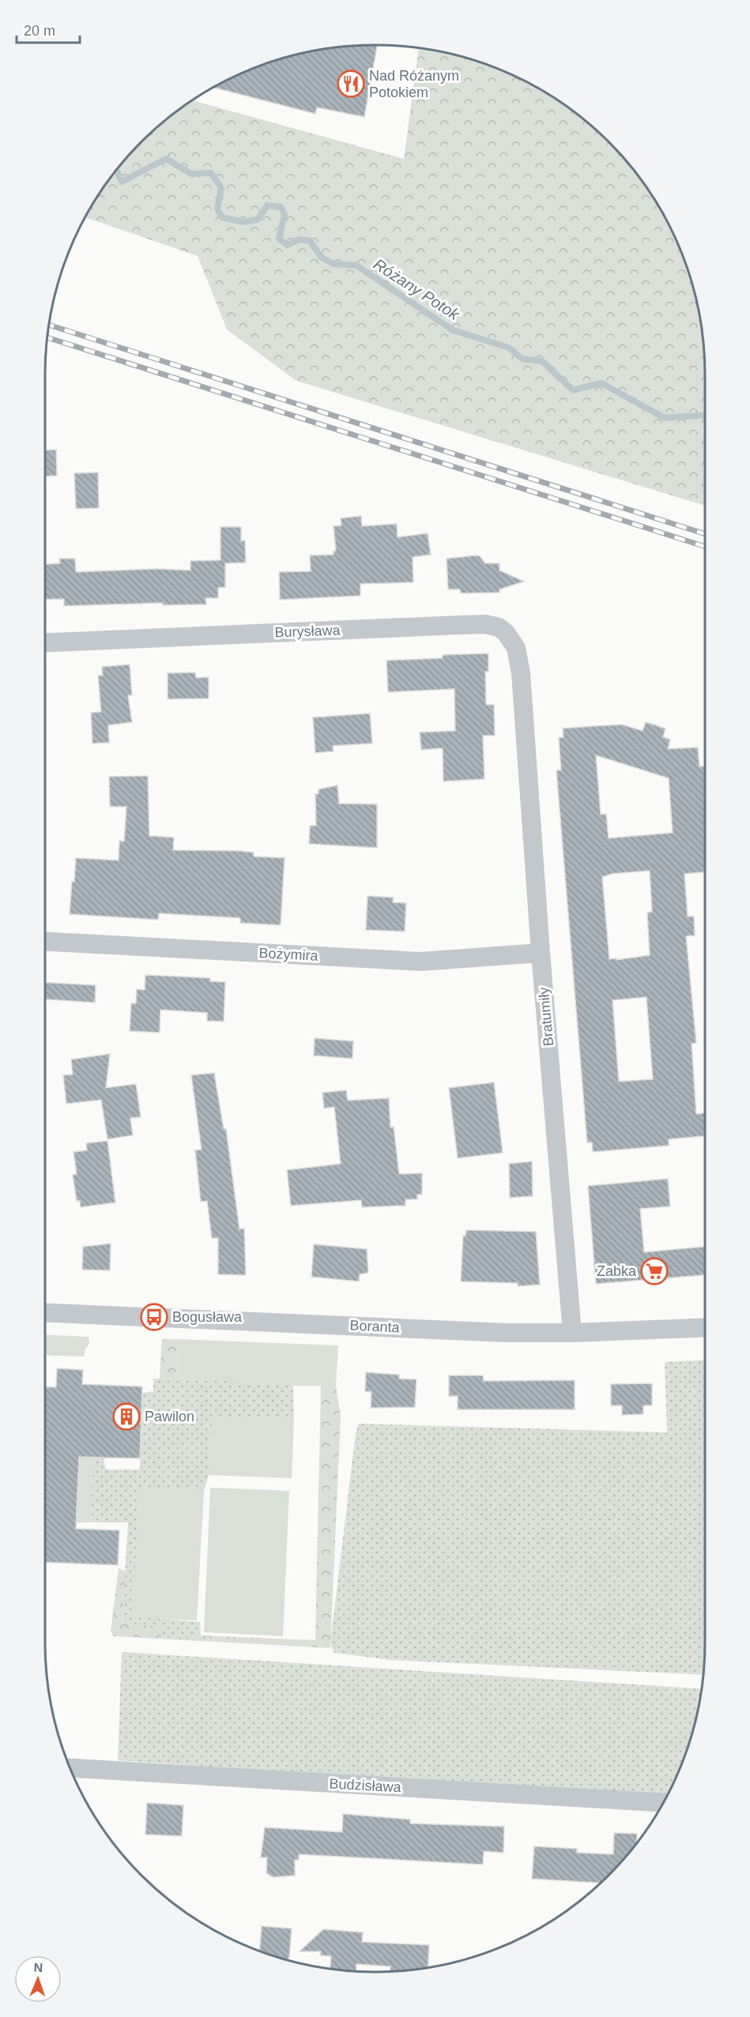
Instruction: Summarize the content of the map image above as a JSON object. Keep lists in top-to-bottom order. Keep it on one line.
{"streets":{"street":["Burysława","Bożymira","Bratumiły","Boranta","Budzisława"]},"crossings":[["Burysława","Bratumiły"],["Bożymira","Bratumiły"],["Bratumiły","Boranta"]],"water":["Różany Potok"],"places":{"restaurant":["Nad Różanym Potokiem"],"supermarket":["Zabka"],"bus stop":["Bogusława"],"building":["Pawilon"]},"scale_bar":"20 m","north":"top"}
